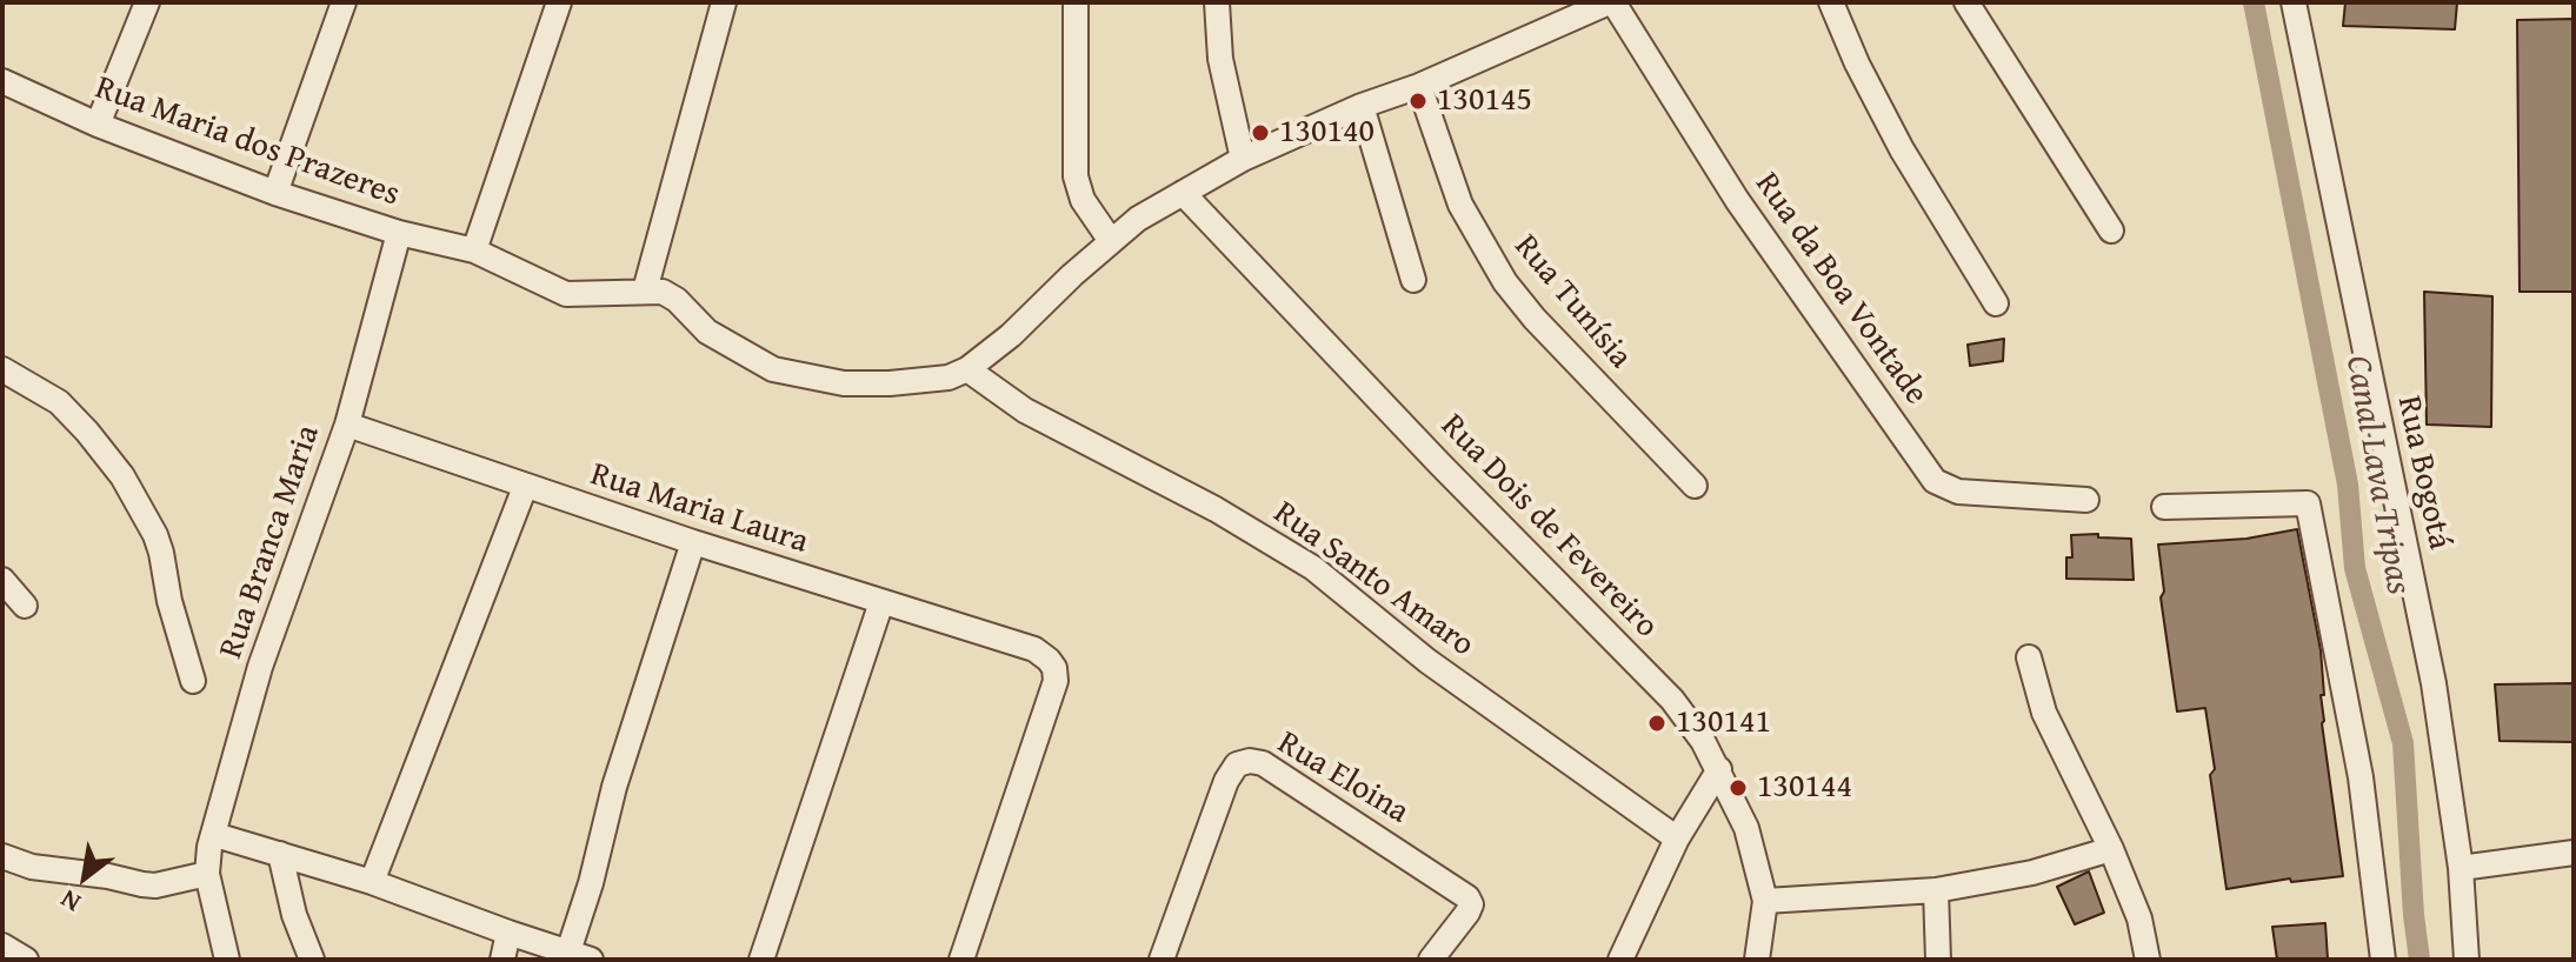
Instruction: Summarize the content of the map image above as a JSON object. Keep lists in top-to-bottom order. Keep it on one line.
{"streets":{"street":["Rua Maria dos Prazeres","Rua da Boa Vontade","Rua Tunísia","Rua Bogotá","Rua Maria Laura","Rua Dois de Fevereiro","Rua Branca Maria","Rua Santo Amaro","Rua Eloina"]},"crossings":[["Rua Maria dos Prazeres","Rua Branca Maria"],["Rua Maria Laura","Rua Branca Maria"]],"water":["Canal Lava Tripas"],"places":["130145","130140","130141","130144"],"north":"bottom left"}
